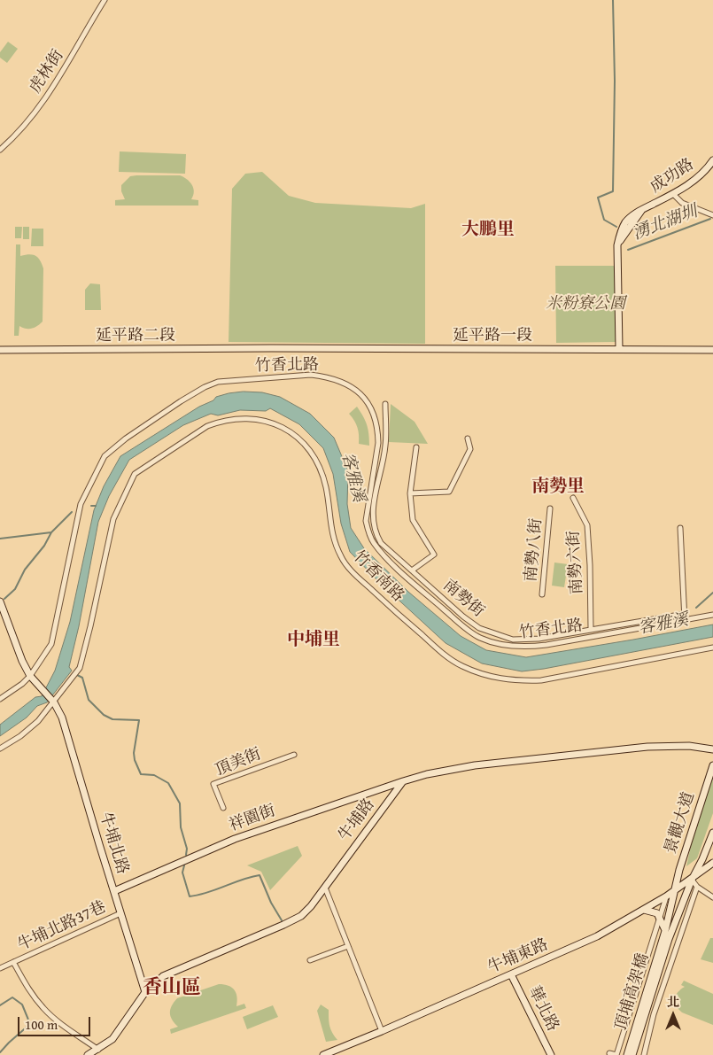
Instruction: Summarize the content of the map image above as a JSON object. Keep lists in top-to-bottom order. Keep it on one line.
{"streets":{"street":["虎林街","成功路","延平路二段","延平路一段","竹香北路","南勢八街","南勢六街","竹香南路","南勢街","頂美街","祥園街","牛埔路","景觀大道","牛埔北路","牛埔北路37巷","牛埔東路","頂埔高架橋","華北路"]},"crossings":[["成功路","延平路一段"],["延平路二段","延平路一段"],["竹香北路","牛埔北路"],["南勢六街","南勢街"],["竹香南路","牛埔北路"],["祥園街","牛埔路"],["祥園街","牛埔北路"],["牛埔路","牛埔北路"],["景觀大道","牛埔東路"],["景觀大道","頂埔高架橋"],["牛埔北路","牛埔北路37巷"],["牛埔東路","華北路"]],"districts":["大鵬里","南勢里","中埔里","香山區"],"water":["湧北湖圳","客雅溪"],"parks":["米粉寮公園"],"scale_bar":"100 m","north":"top"}
